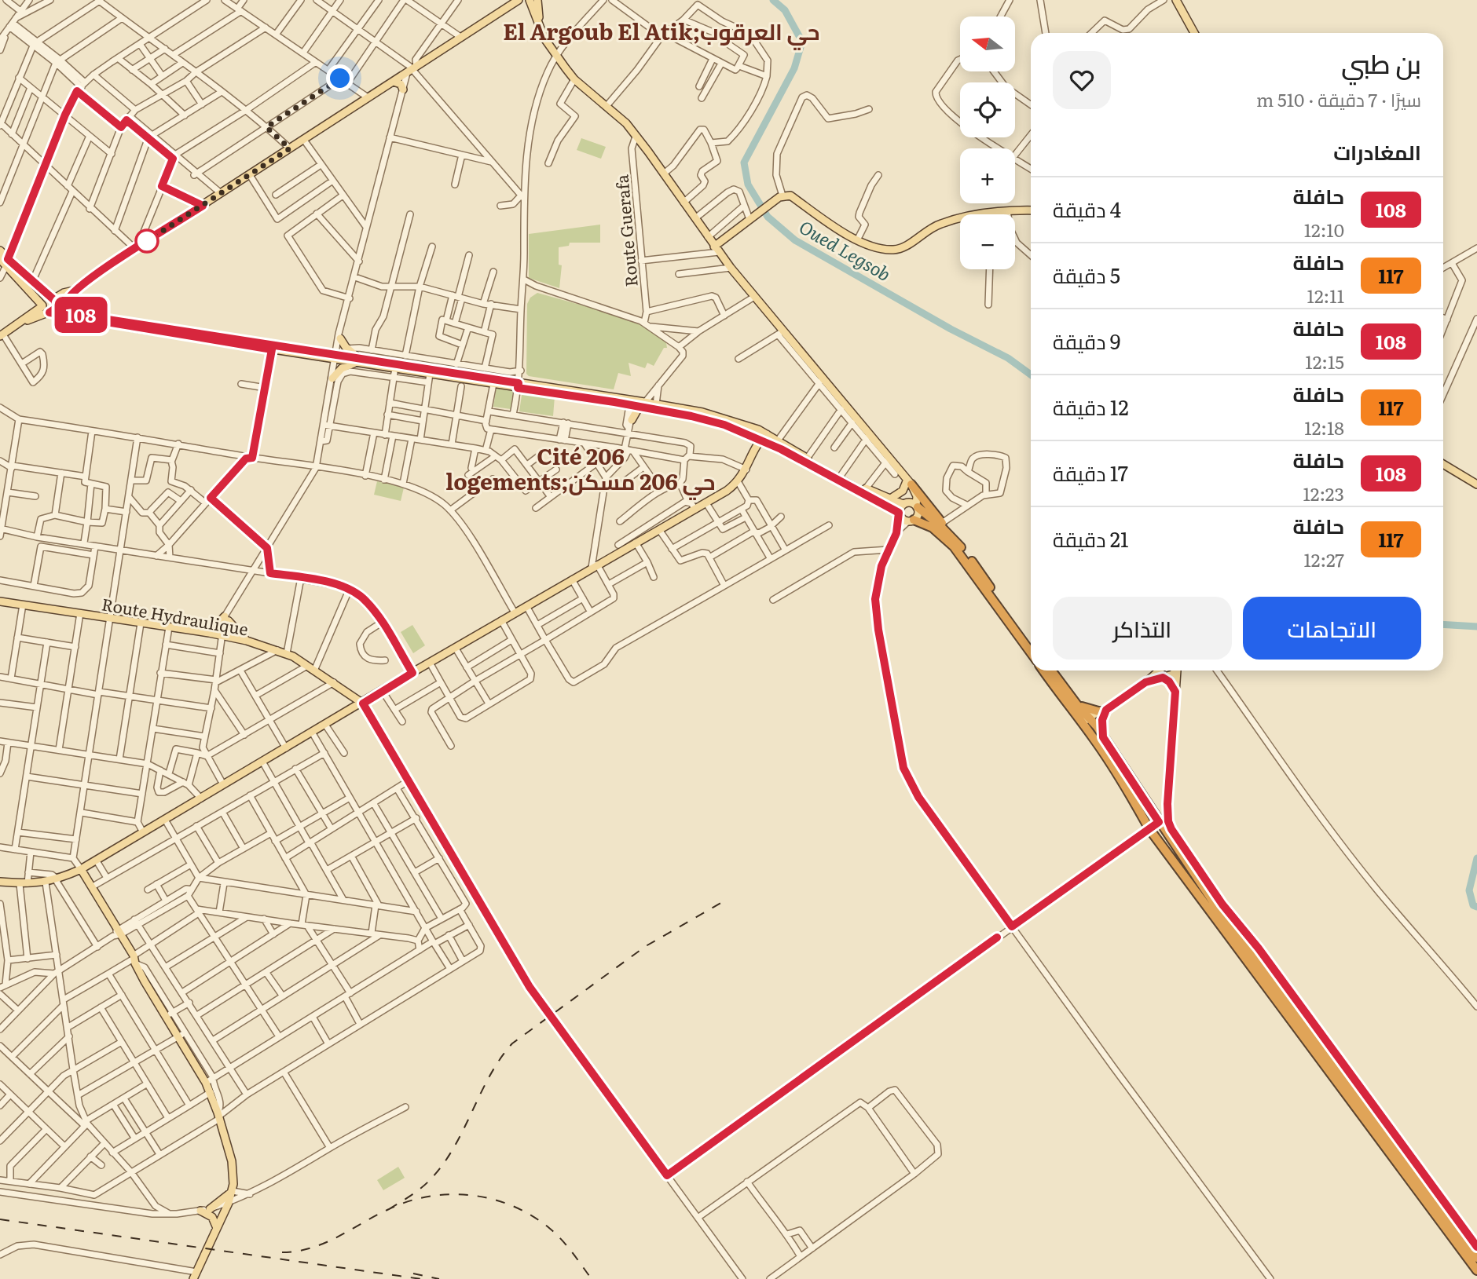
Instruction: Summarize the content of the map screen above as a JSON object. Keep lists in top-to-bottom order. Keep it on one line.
{"streets":{"main road":["Route Hydraulique"],"street":["Route Guerafa"]},"districts":["El Argoub El Atik;حي العرقوب","Cité 206 logements;حي 206 مسكن"],"water":["Oued Legsob"],"lines":["bus line 108"],"north":"left","page":{"on_map":"108","map_buttons":["+","−"],"heading":[["بن طبي","سيرًا · 7 دقيقة · 510 m"],"المغادرات"],"list":[{"mark":"108","name":"حافلة","note":"12:10","value":"4 دقيقة"},{"mark":"117","name":"حافلة","note":"12:11","value":"5 دقيقة"},{"mark":"108","name":"حافلة","note":"12:15","value":"9 دقيقة"},{"mark":"117","name":"حافلة","note":"12:18","value":"12 دقيقة"},{"mark":"108","name":"حافلة","note":"12:23","value":"17 دقيقة"},{"mark":"117","name":"حافلة","note":"12:27","value":"21 دقيقة"}],"buttons":["الاتجاهات","التذاكر"]}}
